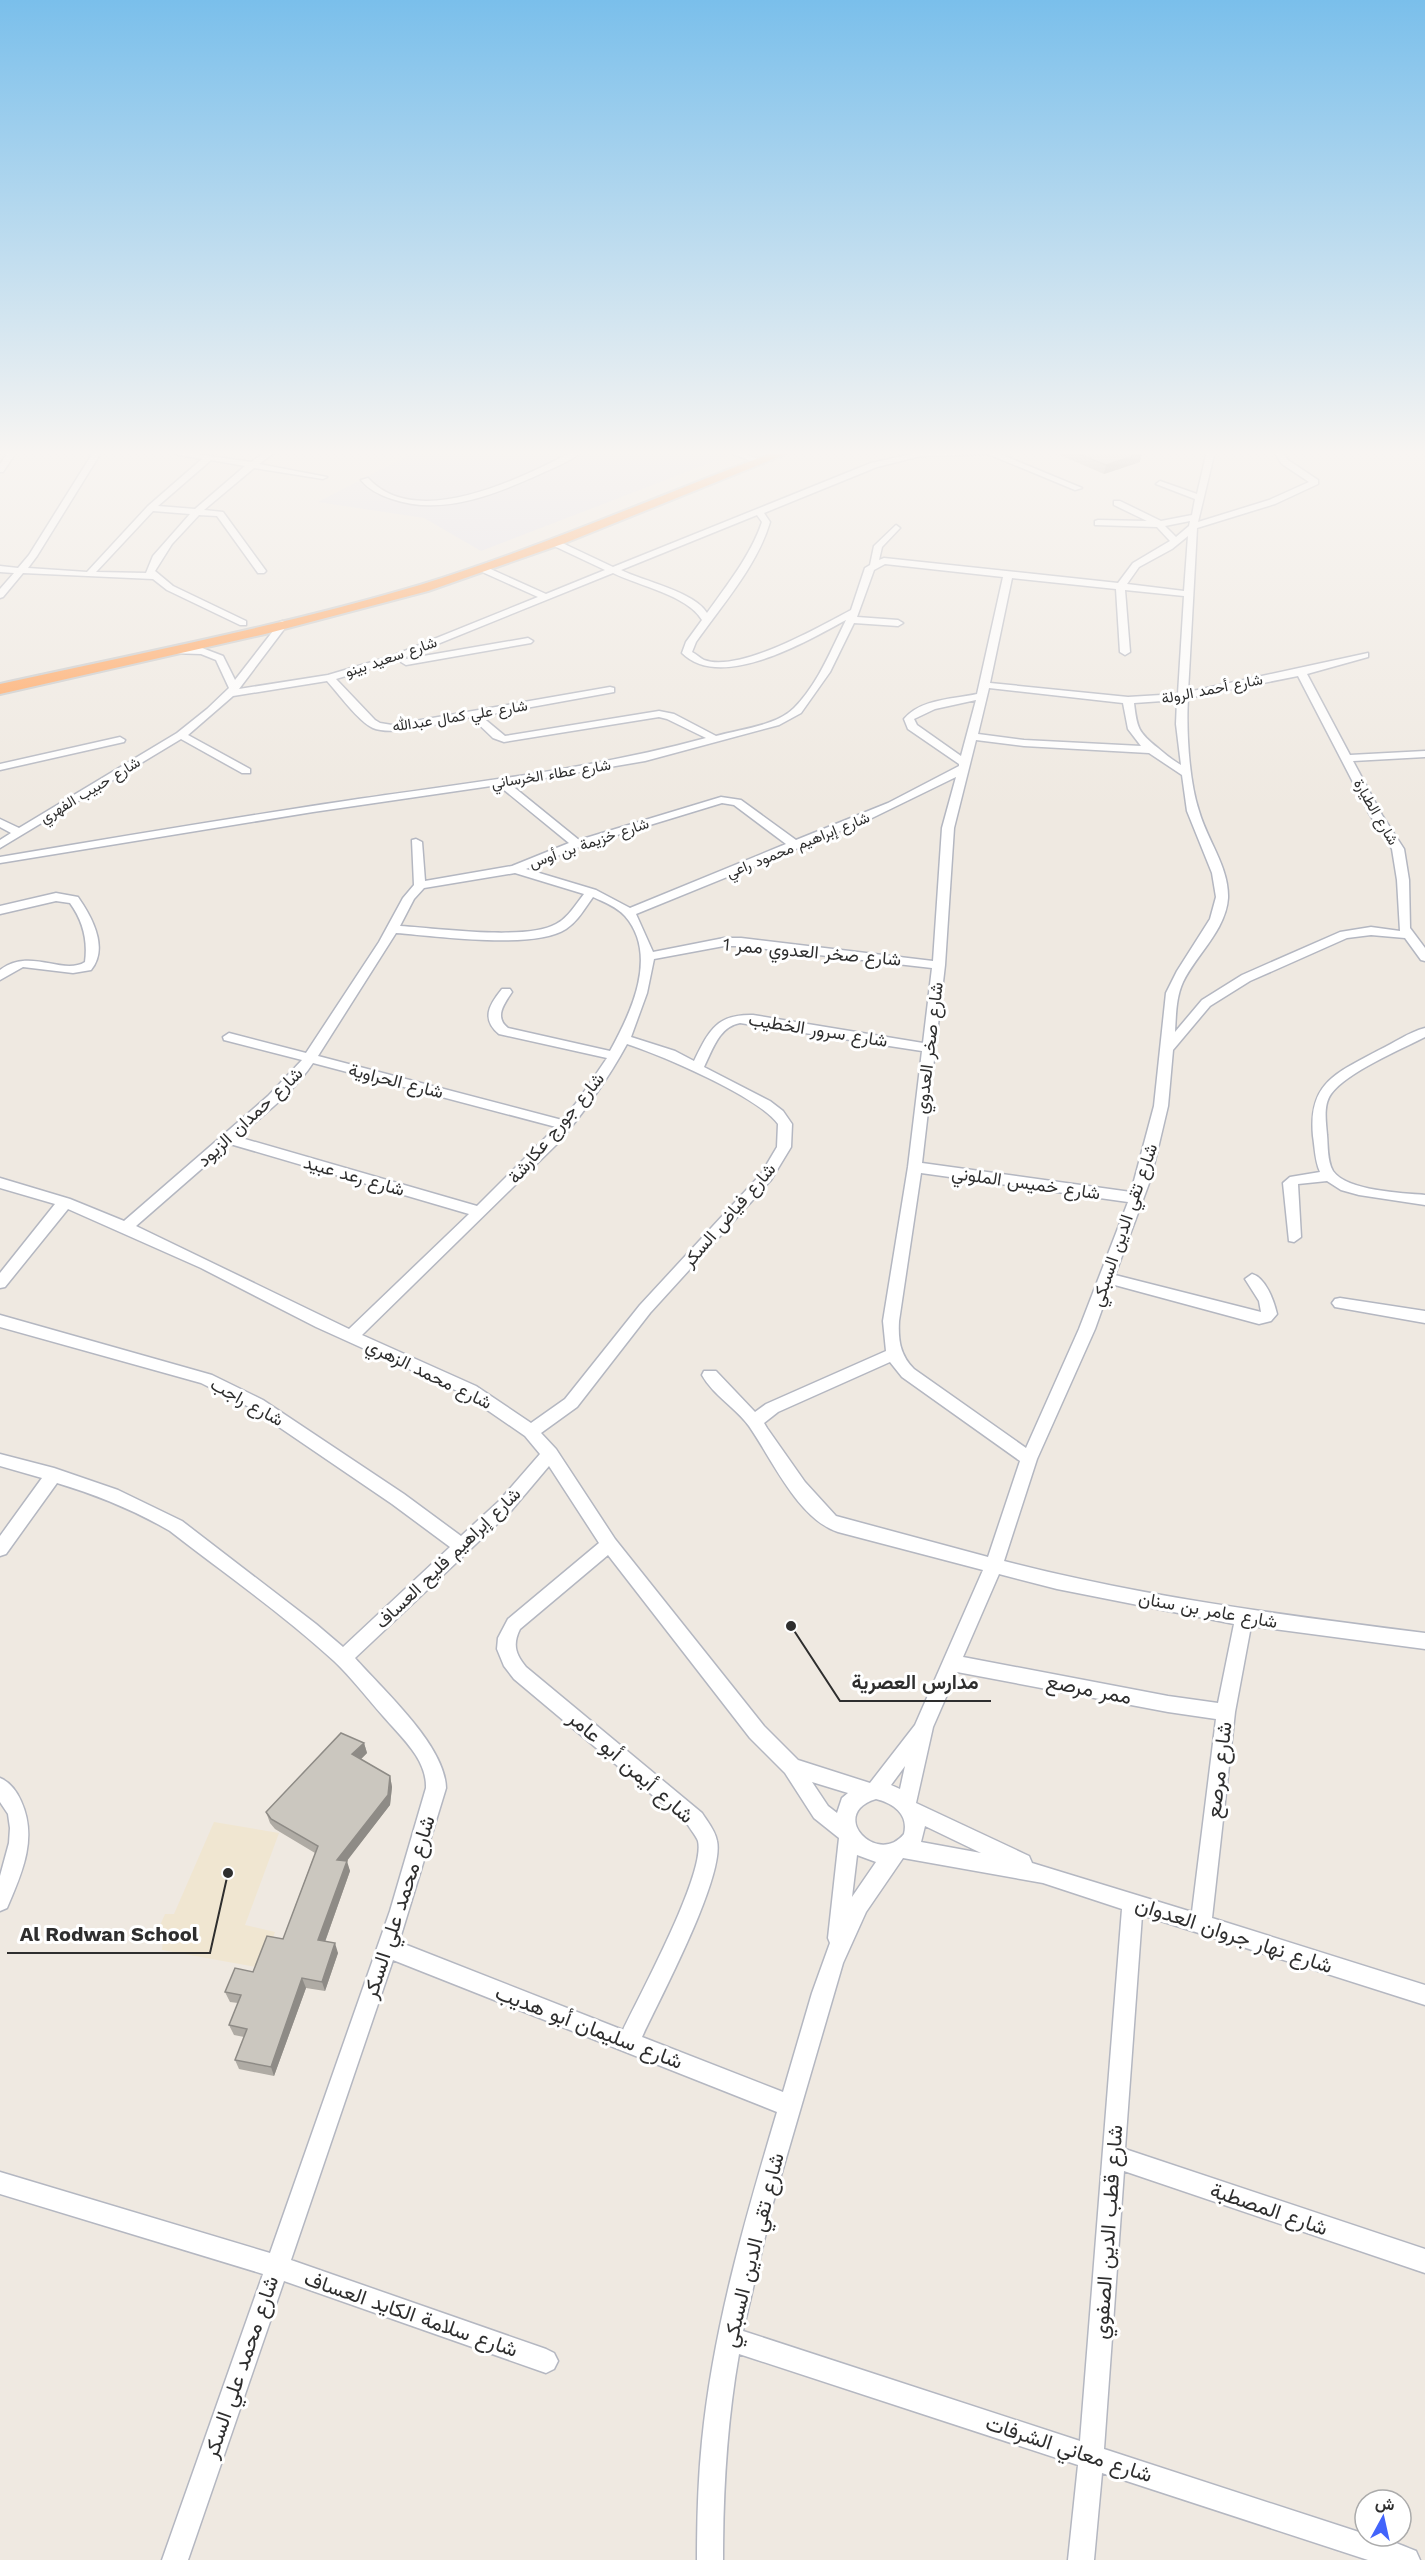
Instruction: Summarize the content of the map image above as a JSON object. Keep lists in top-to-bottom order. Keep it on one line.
{"streets":{"street":["شارع سعيد بينو","شارع أحمد الرولة","شارع علي كمال عبدالله","شارع عطاء الخرساني","شارع حبيب الفهري","شارع الطيارة","شارع خزيمة بن أوس","شارع إبراهيم محمود راعي","شارع صخر العدوي ممر 1","شارع سرور الخطيب","شارع صخر العدوي","شارع الحراوية","شارع حمدان الزيود","شارع جورج عكارشة","شارع رعد عبيد","شارع خميس الملوني","شارع فياض السكر","شارع تقي الدين السبكي","شارع محمد الزهري","شارع راجب","شارع إبراهيم فليح العساف","شارع عامر بن سنان","ممر مرصع","شارع أيمن أبو عامر","شارع مرصع","شارع محمد علي السكر","شارع نهار جروان العدوان","شارع سليمان أبو هديب","شارع المصطبة","شارع قطب الدين الصفوي","شارع سلامة الكايد العساف","شارع معاني الشرفات"]},"crossings":[["شارع سعيد بينو","شارع علي كمال عبدالله"],["شارع سعيد بينو","شارع حبيب الفهري"],["شارع أحمد الرولة","شارع الطيارة"],["شارع أحمد الرولة","شارع إبراهيم محمود راعي"],["شارع أحمد الرولة","شارع صخر العدوي"],["شارع أحمد الرولة","شارع تقي الدين السبكي"],["شارع خزيمة بن أوس","شارع إبراهيم محمود راعي"],["شارع إبراهيم محمود راعي","شارع صخر العدوي"],["شارع صخر العدوي ممر 1","شارع صخر العدوي"],["شارع صخر العدوي ممر 1","شارع جورج عكارشة"],["شارع سرور الخطيب","شارع صخر العدوي"],["شارع سرور الخطيب","شارع فياض السكر"],["شارع صخر العدوي","شارع خميس الملوني"],["شارع الحراوية","شارع حمدان الزيود"],["شارع الحراوية","شارع جورج عكارشة"],["شارع حمدان الزيود","شارع رعد عبيد"],["شارع حمدان الزيود","شارع محمد الزهري"],["شارع جورج عكارشة","شارع رعد عبيد"],["شارع جورج عكارشة","شارع فياض السكر"],["شارع جورج عكارشة","شارع محمد الزهري"],["شارع خميس الملوني","شارع تقي الدين السبكي"],["شارع فياض السكر","شارع محمد الزهري"],["شارع تقي الدين السبكي","شارع محمد الزهري"],["شارع تقي الدين السبكي","شارع عامر بن سنان"],["شارع تقي الدين السبكي","ممر مرصع"],["شارع تقي الدين السبكي","شارع نهار جروان العدوان"],["شارع تقي الدين السبكي","شارع سليمان أبو هديب"],["شارع تقي الدين السبكي","شارع معاني الشرفات"],["شارع محمد الزهري","شارع إبراهيم فليح العساف"],["شارع محمد الزهري","شارع أيمن أبو عامر"],["شارع محمد الزهري","شارع نهار جروان العدوان"],["شارع راجب","شارع إبراهيم فليح العساف"],["شارع إبراهيم فليح العساف","شارع محمد علي السكر"],["شارع عامر بن سنان","شارع مرصع"],["ممر مرصع","شارع مرصع"],["شارع أيمن أبو عامر","شارع سليمان أبو هديب"],["شارع مرصع","شارع نهار جروان العدوان"],["شارع محمد علي السكر","شارع سليمان أبو هديب"],["شارع محمد علي السكر","شارع سلامة الكايد العساف"],["شارع نهار جروان العدوان","شارع قطب الدين الصفوي"],["شارع المصطبة","شارع قطب الدين الصفوي"],["شارع قطب الدين الصفوي","شارع معاني الشرفات"]],"places":["مدارس العصرية","Al Rodwan School"],"north":"top"}
